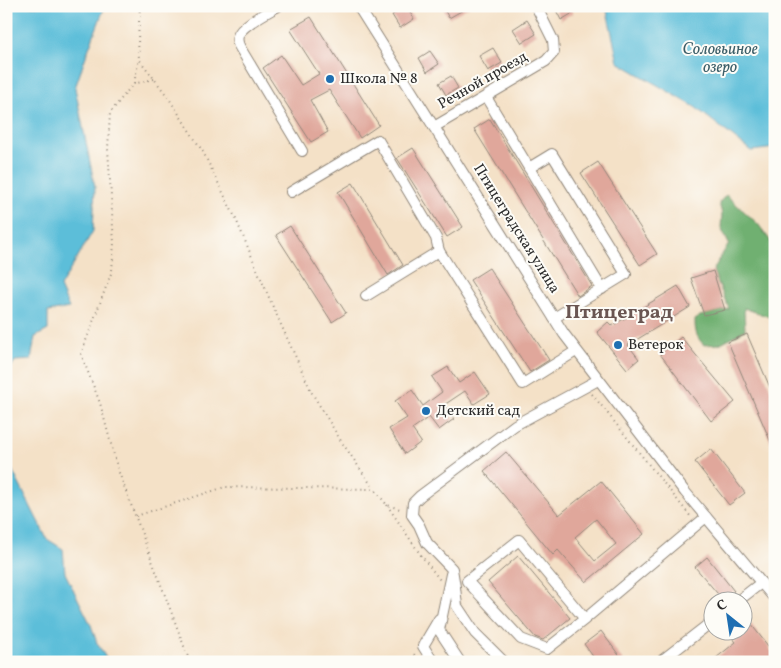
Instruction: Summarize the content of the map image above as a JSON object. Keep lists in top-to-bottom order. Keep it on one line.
{"streets":{"street":["Речной проезд","Птицеградская улица"]},"crossings":[["Речной проезд","Птицеградская улица"]],"districts":["Птицеград"],"water":["Соловьиное озеро"],"places":["Школа № 8","Ветерок","Детский сад"],"north":"top left"}
